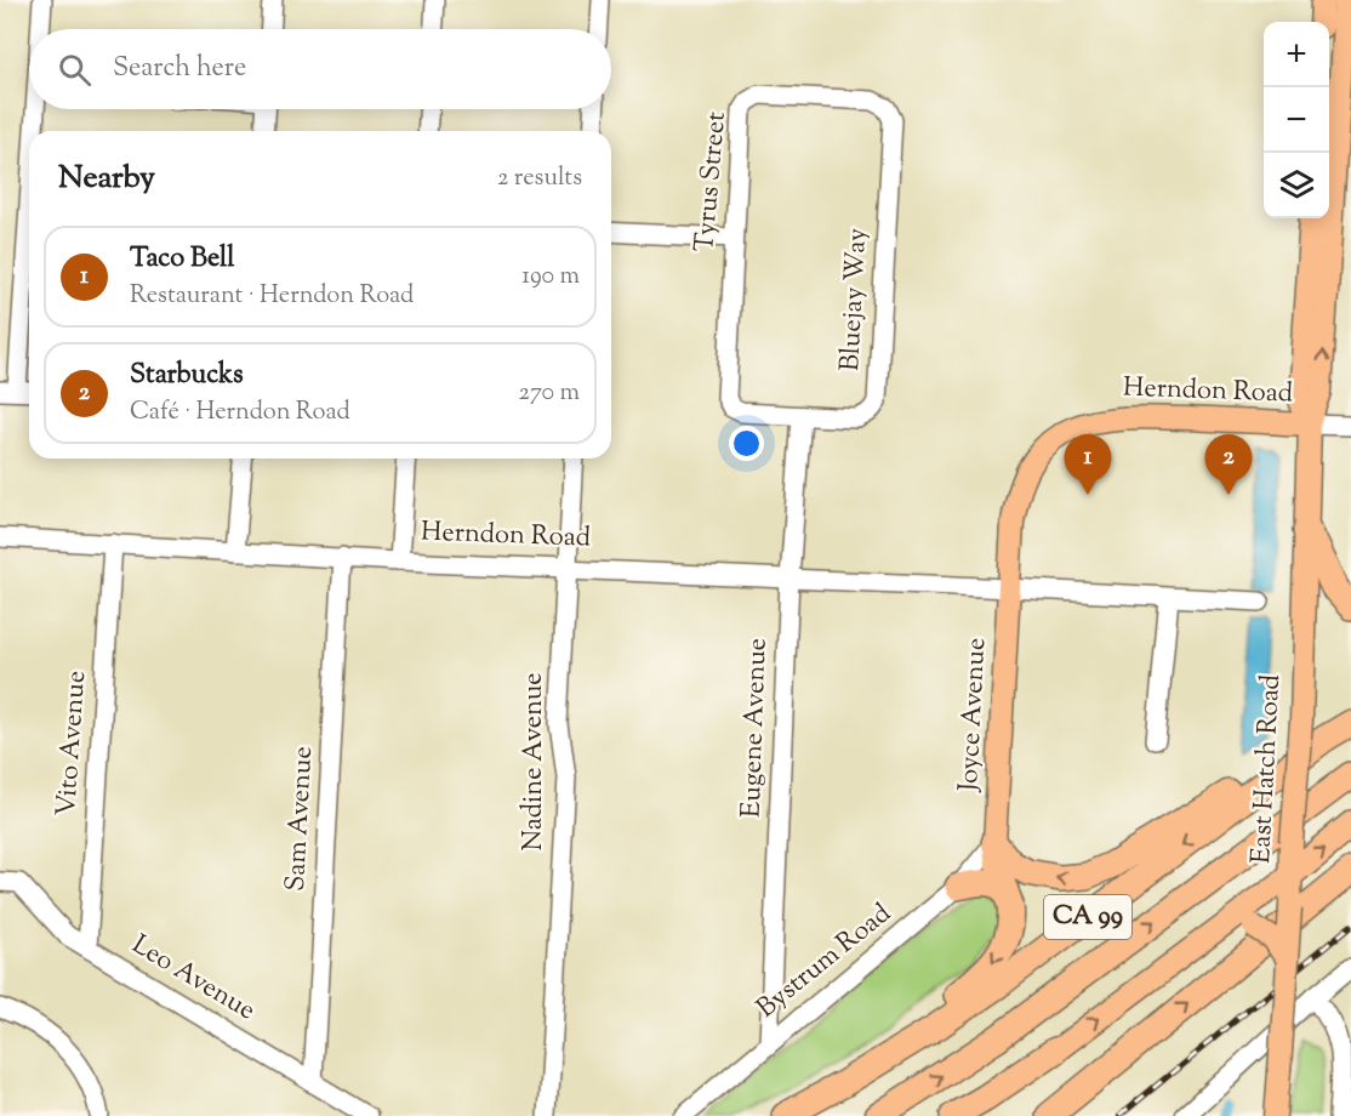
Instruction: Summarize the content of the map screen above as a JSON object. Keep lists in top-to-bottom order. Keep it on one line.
{"streets":{"highway":["CA 99"],"main road":["Herndon Road","Joyce Avenue","East Hatch Road"],"street":["Tyrus Street","Bluejay Way","Eugene Avenue","Vito Avenue","Nadine Avenue","Sam Avenue","Bystrum Road","Leo Avenue"]},"crossings":[["Tyrus Street","Bluejay Way"],["Tyrus Street","Eugene Avenue"],["Bluejay Way","Eugene Avenue"],["Herndon Road","Joyce Avenue"],["Herndon Road","Eugene Avenue"],["Herndon Road","Vito Avenue"],["Herndon Road","Nadine Avenue"],["Herndon Road","East Hatch Road"],["Herndon Road","Sam Avenue"],["Joyce Avenue","Bystrum Road"],["Eugene Avenue","Bystrum Road"],["Vito Avenue","Leo Avenue"],["Sam Avenue","Leo Avenue"]],"page":{"map_buttons":["+","−"],"search":"Search here","heading":["Nearby","2 results"],"list":[{"mark":"1","name":"Taco Bell","note":"Restaurant · Herndon Road","value":"190 m"},{"mark":"2","name":"Starbucks","note":"Café · Herndon Road","value":"270 m"}],"pins":["1","2"]}}
